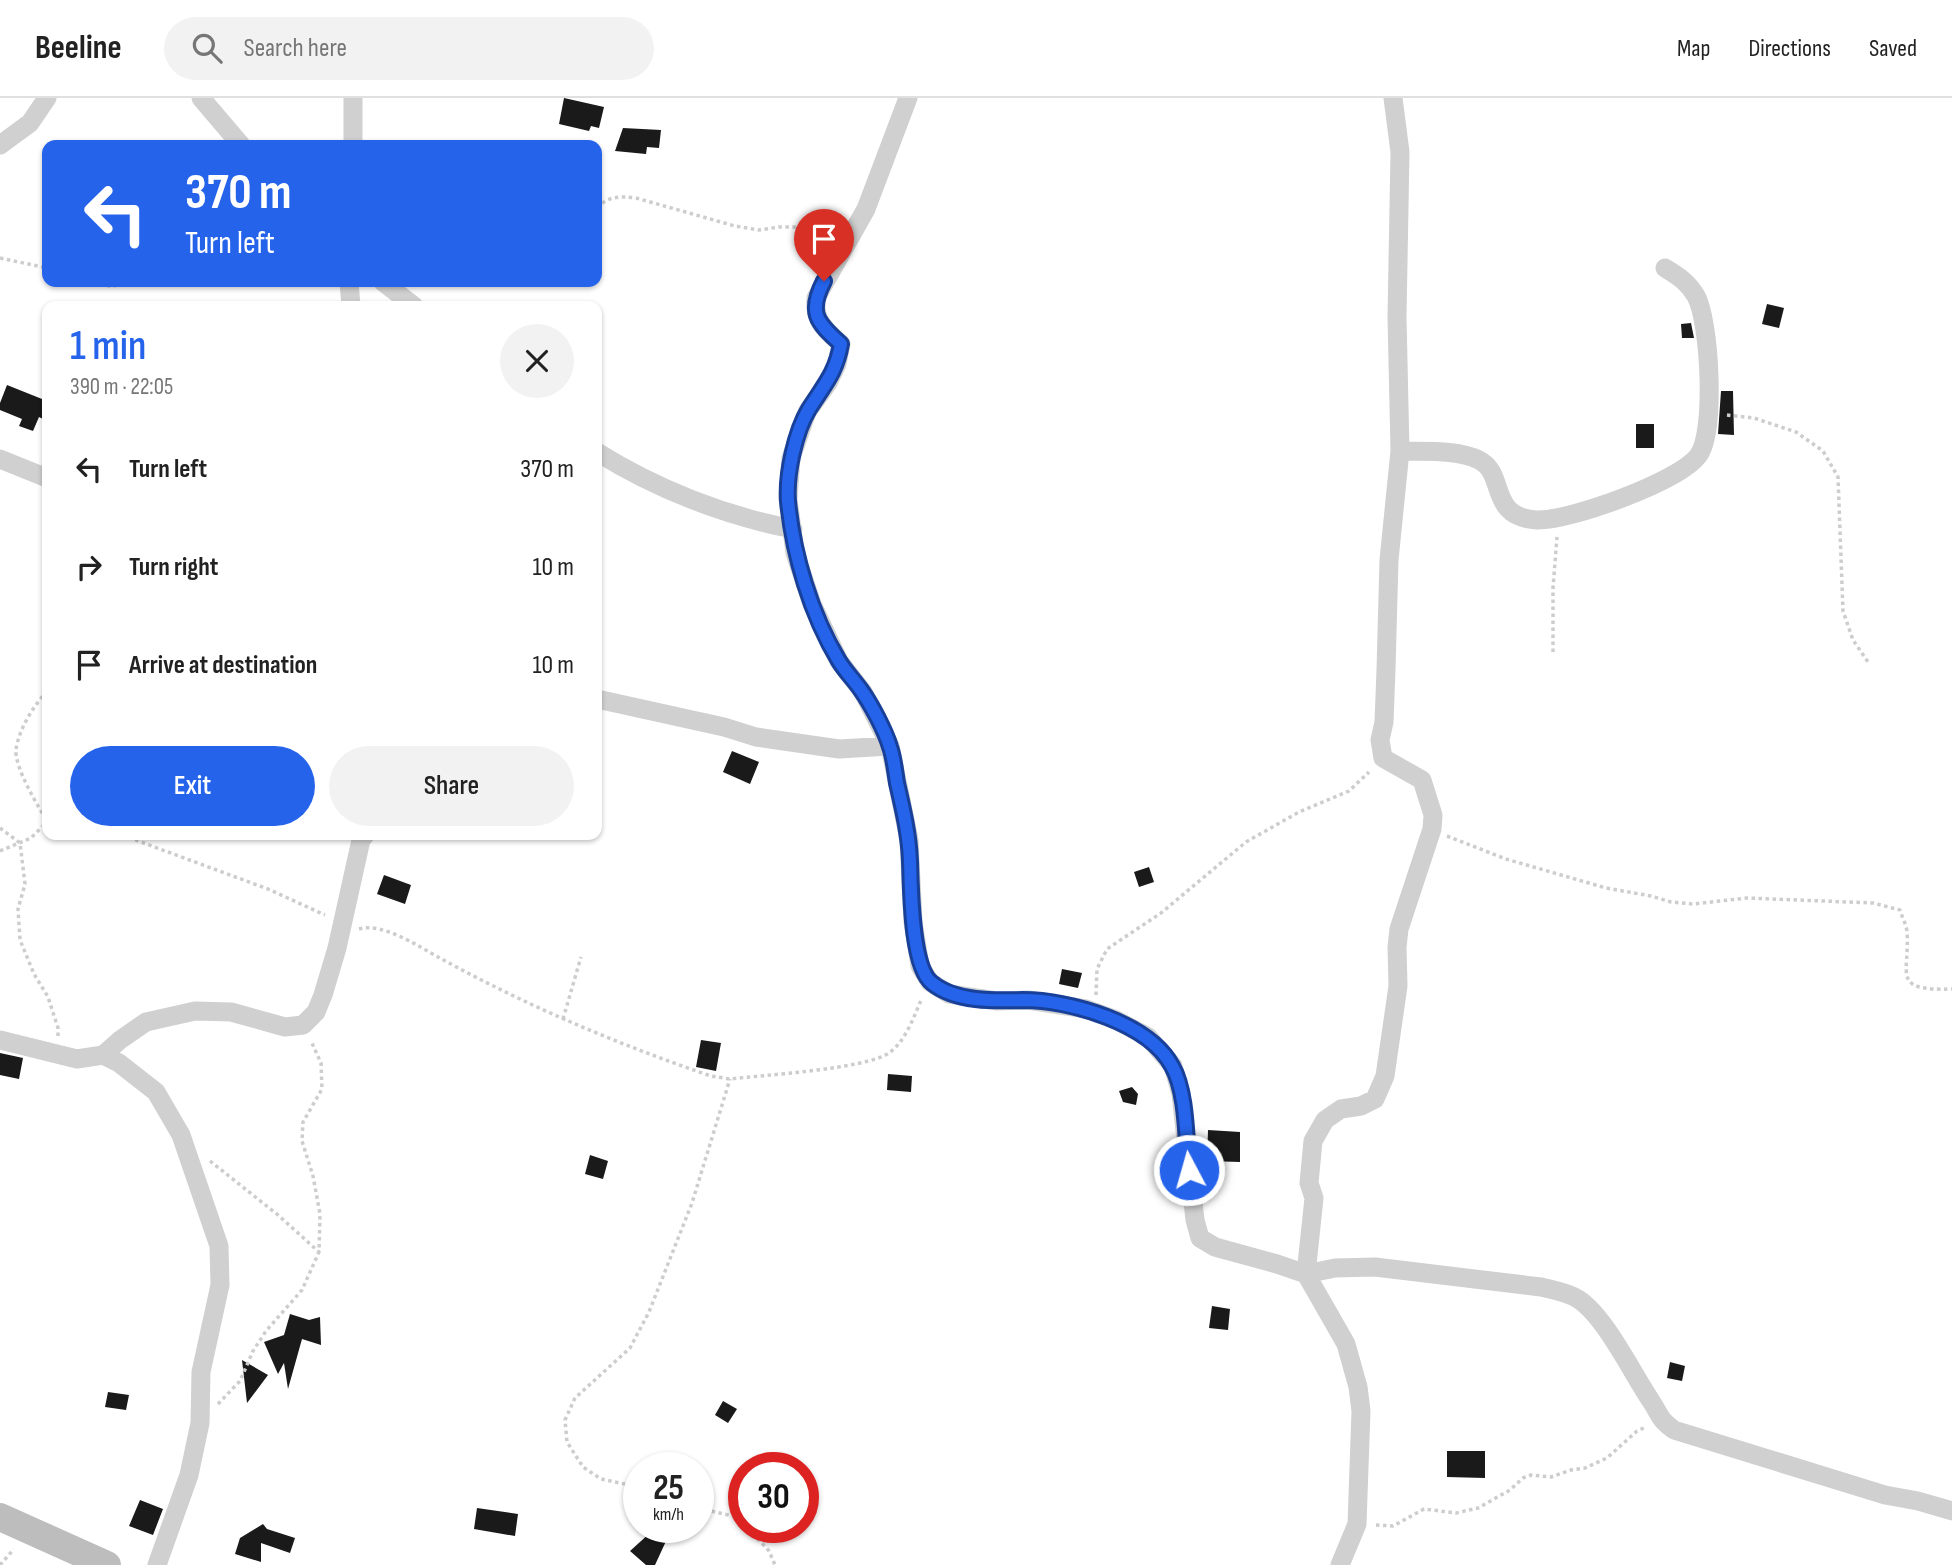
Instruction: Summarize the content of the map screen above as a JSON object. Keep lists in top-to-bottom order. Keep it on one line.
{"page":{"header":"Beeline","search":"Search here","nav":["Map","Directions","Saved"],"turn":["370 m","Turn left"],"heading":["1 min","390 m · 22:05"],"list":[{"name":"Turn left","value":"370 m"},{"name":"Turn right","value":"10 m"},{"name":"Arrive at destination","value":"10 m"}],"buttons":["Exit","Share"],"speed":"25 km/h","limit":"30"}}
